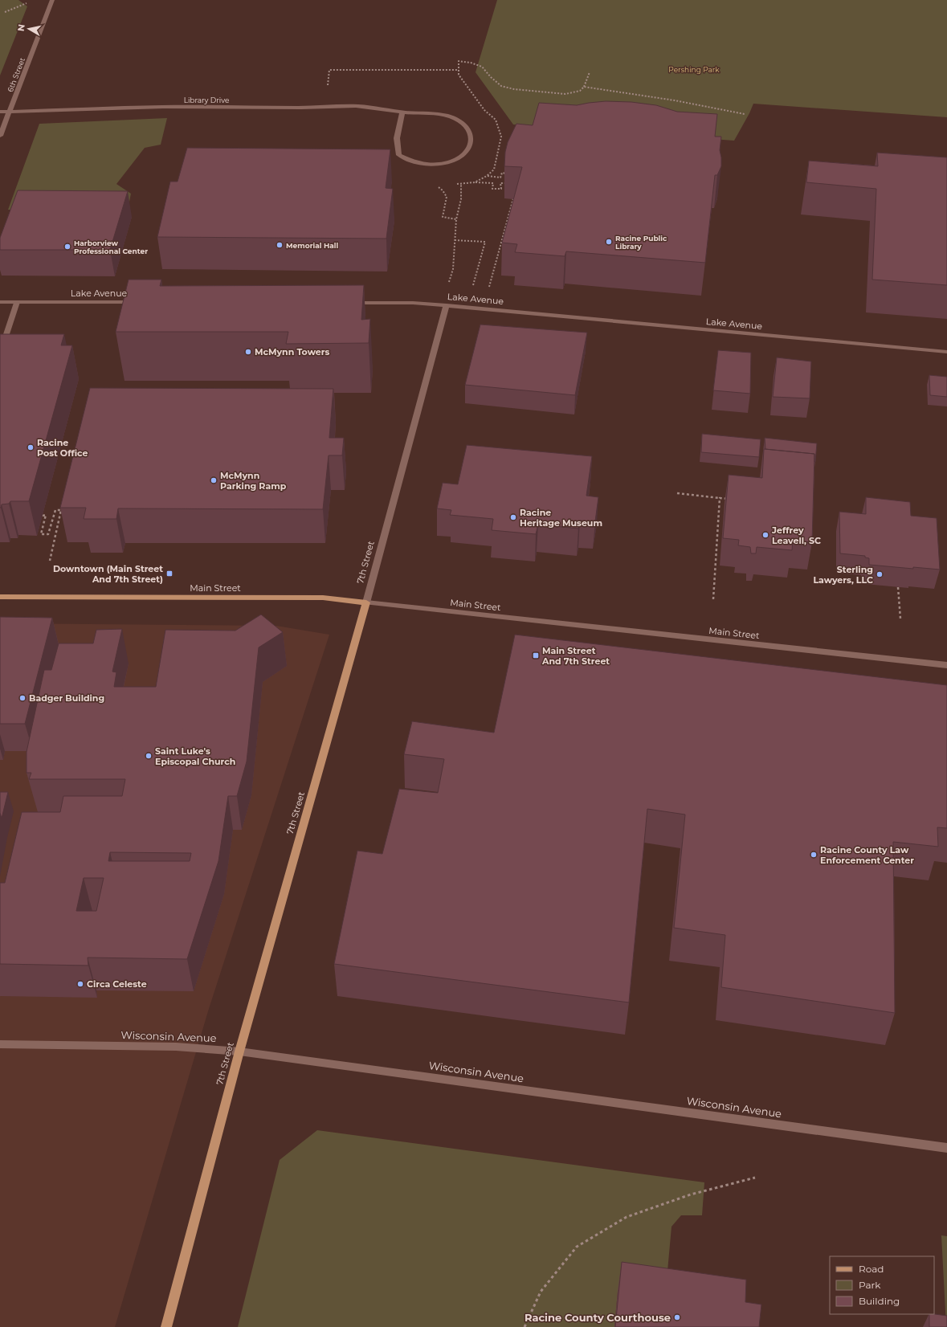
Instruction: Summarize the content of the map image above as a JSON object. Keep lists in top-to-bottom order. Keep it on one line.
{"streets":{"main road":["7th Street","Main Street"],"street":["6th Street","Library Drive","Lake Avenue","Wisconsin Avenue"]},"crossings":[["6th Street","Library Drive"],["Lake Avenue","7th Street"],["7th Street","Main Street"],["7th Street","Wisconsin Avenue"]],"parks":["Pershing Park"],"places":{"other":["Racine Public Library","Memorial Hall","Harborview Professional Center","McMynn Towers","Racine Post Office","McMynn Parking Ramp","Racine Heritage Museum","Jeffrey Leavell, SC","Sterling Lawyers, LLC","Badger Building","Saint Luke's Episcopal Church","Racine County Law Enforcement Center","Circa Celeste","Racine County Courthouse"],"transit":["Downtown (Main Street And 7th Street)","Main Street And 7th Street"]},"legend":["Road","Park","Building"],"north":"left"}
